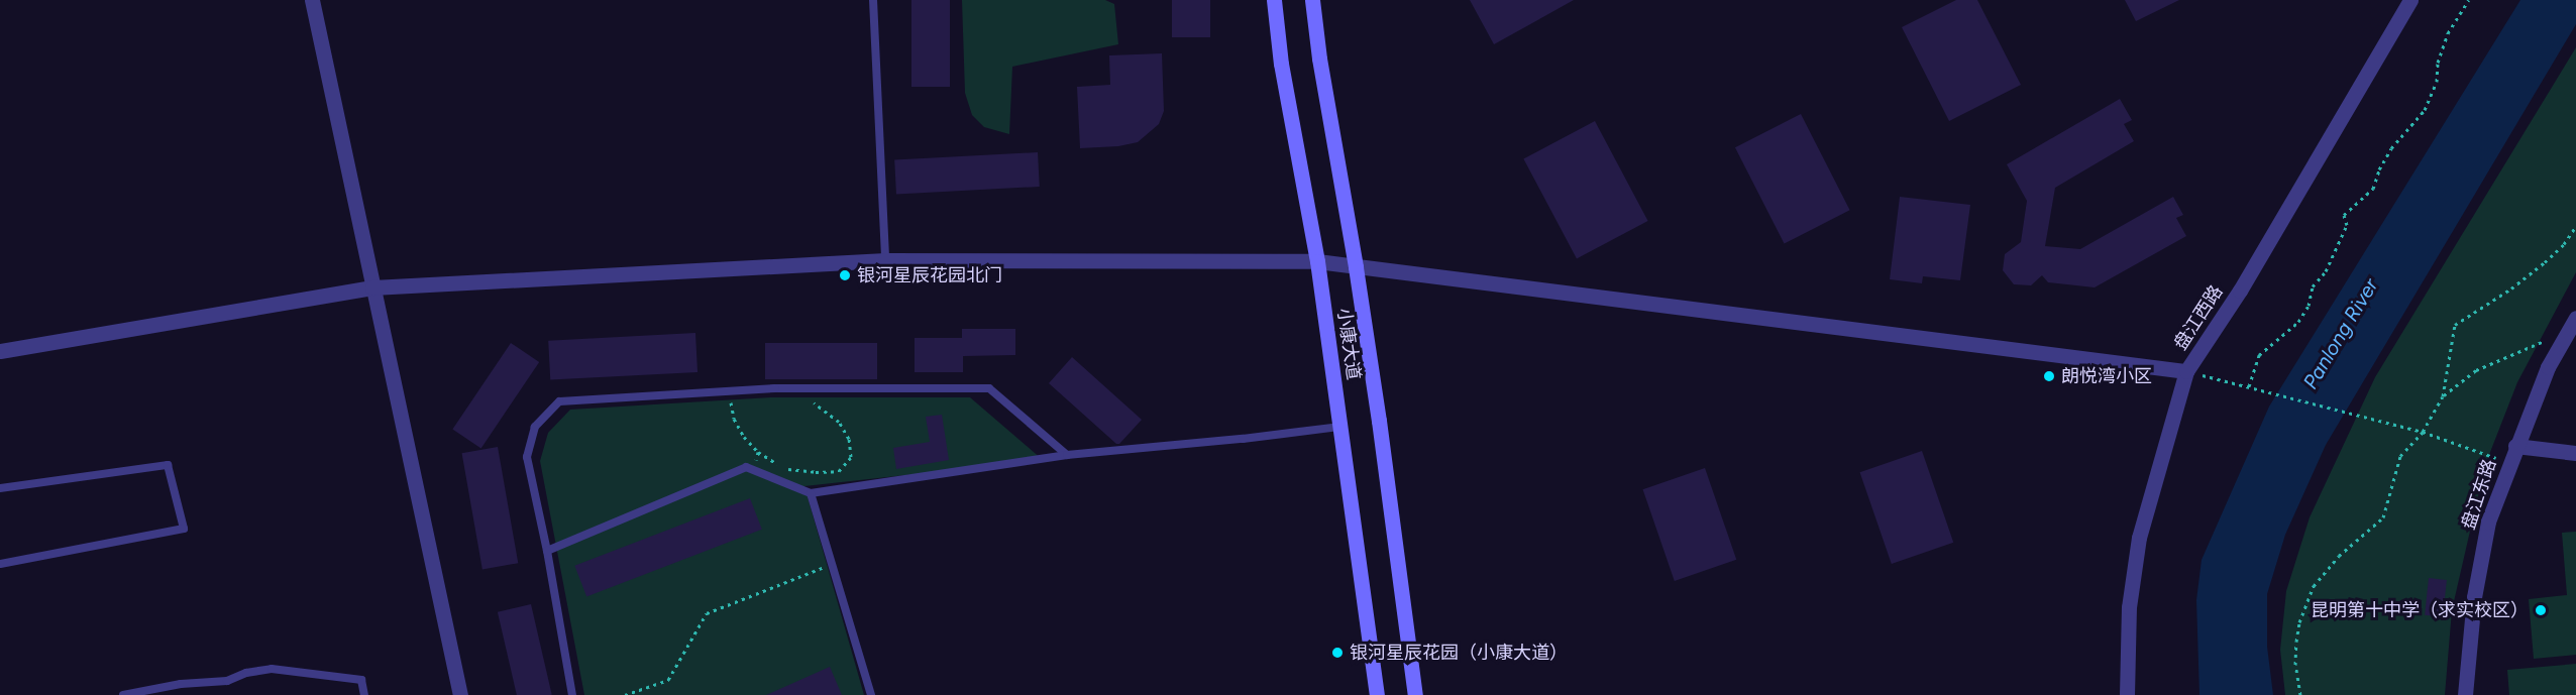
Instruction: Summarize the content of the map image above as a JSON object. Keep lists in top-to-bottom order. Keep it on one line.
{"streets":{"main road":["小康大道"],"street":["盘江西路","盘江东路"]},"water":["Panlong River"],"places":["银河星辰花园北门","朗悦湾小区","昆明第十中学（求实校区）","银河星辰花园（小康大道）"]}
